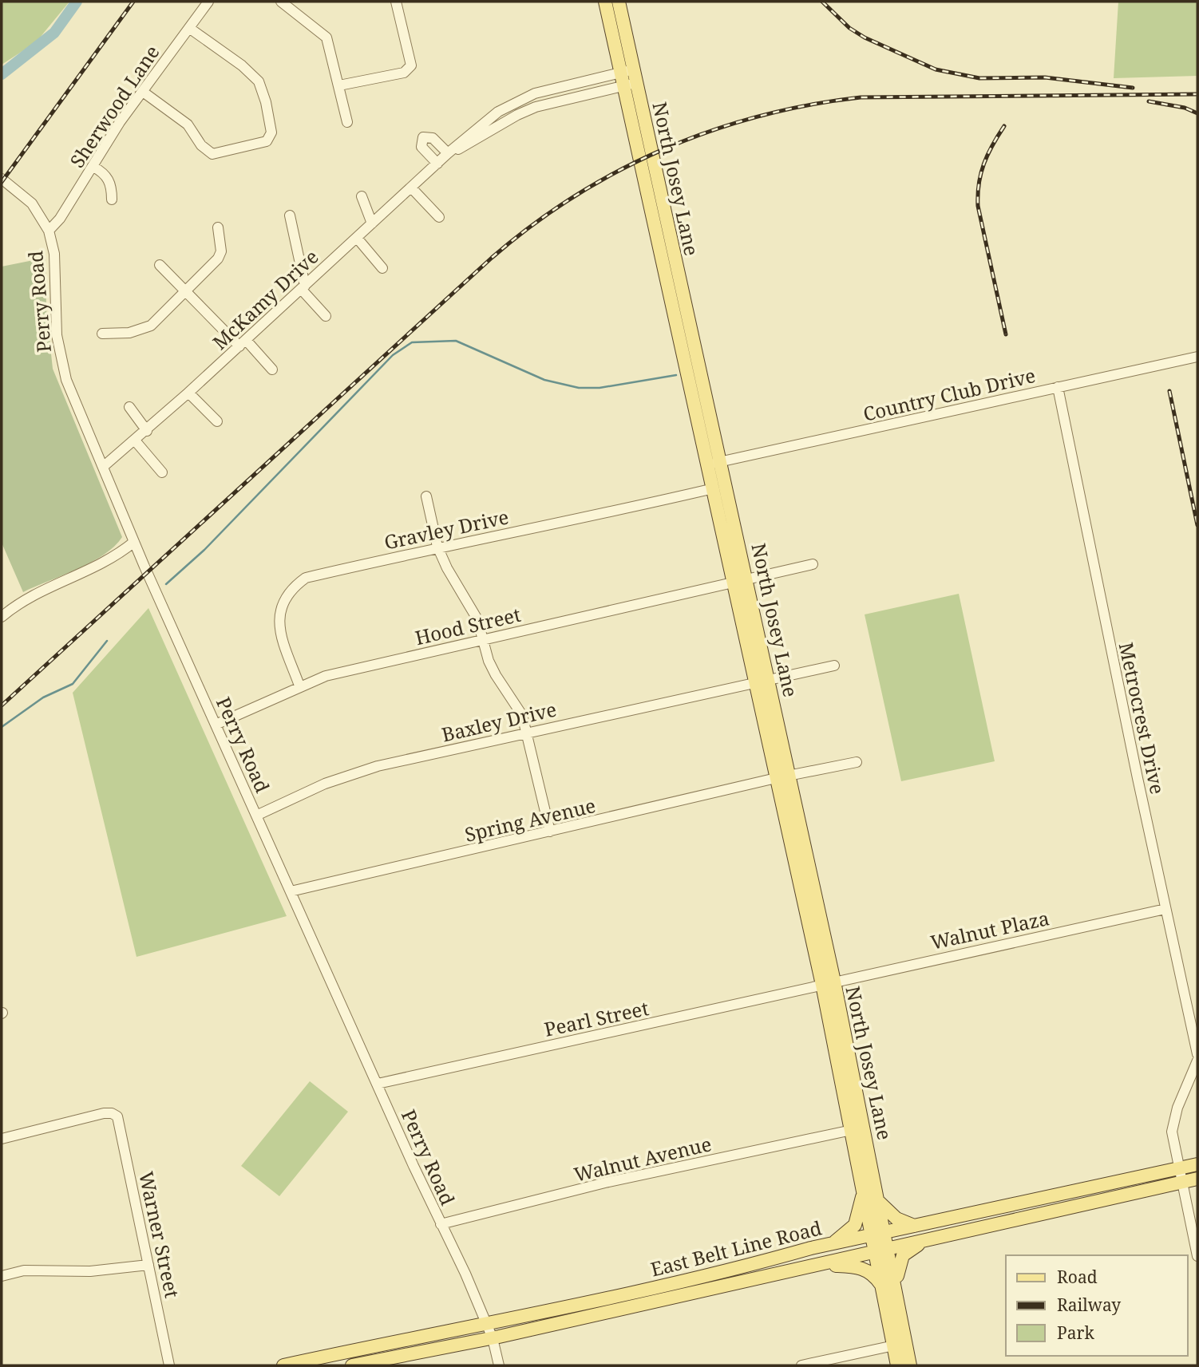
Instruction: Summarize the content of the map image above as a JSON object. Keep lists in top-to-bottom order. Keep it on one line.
{"streets":{"main road":["North Josey Lane","East Belt Line Road"],"street":["Sherwood Lane","McKamy Drive","Perry Road","Country Club Drive","Gravley Drive","Hood Street","Metrocrest Drive","Baxley Drive","Spring Avenue","Walnut Plaza","Pearl Street","Walnut Avenue","Warner Street"]},"crossings":[["Sherwood Lane","Perry Road"],["North Josey Lane","McKamy Drive"],["North Josey Lane","Country Club Drive"],["North Josey Lane","Gravley Drive"],["North Josey Lane","Hood Street"],["North Josey Lane","Baxley Drive"],["North Josey Lane","Spring Avenue"],["North Josey Lane","Walnut Plaza"],["North Josey Lane","Pearl Street"],["North Josey Lane","Walnut Avenue"],["North Josey Lane","East Belt Line Road"],["McKamy Drive","Perry Road"],["Perry Road","Hood Street"],["Perry Road","Baxley Drive"],["Perry Road","Spring Avenue"],["Perry Road","Pearl Street"],["Perry Road","Walnut Avenue"],["Perry Road","East Belt Line Road"],["Country Club Drive","Metrocrest Drive"],["Gravley Drive","Hood Street"],["Metrocrest Drive","Walnut Plaza"],["Walnut Plaza","Pearl Street"]],"legend":["Road","Railway","Park"]}
